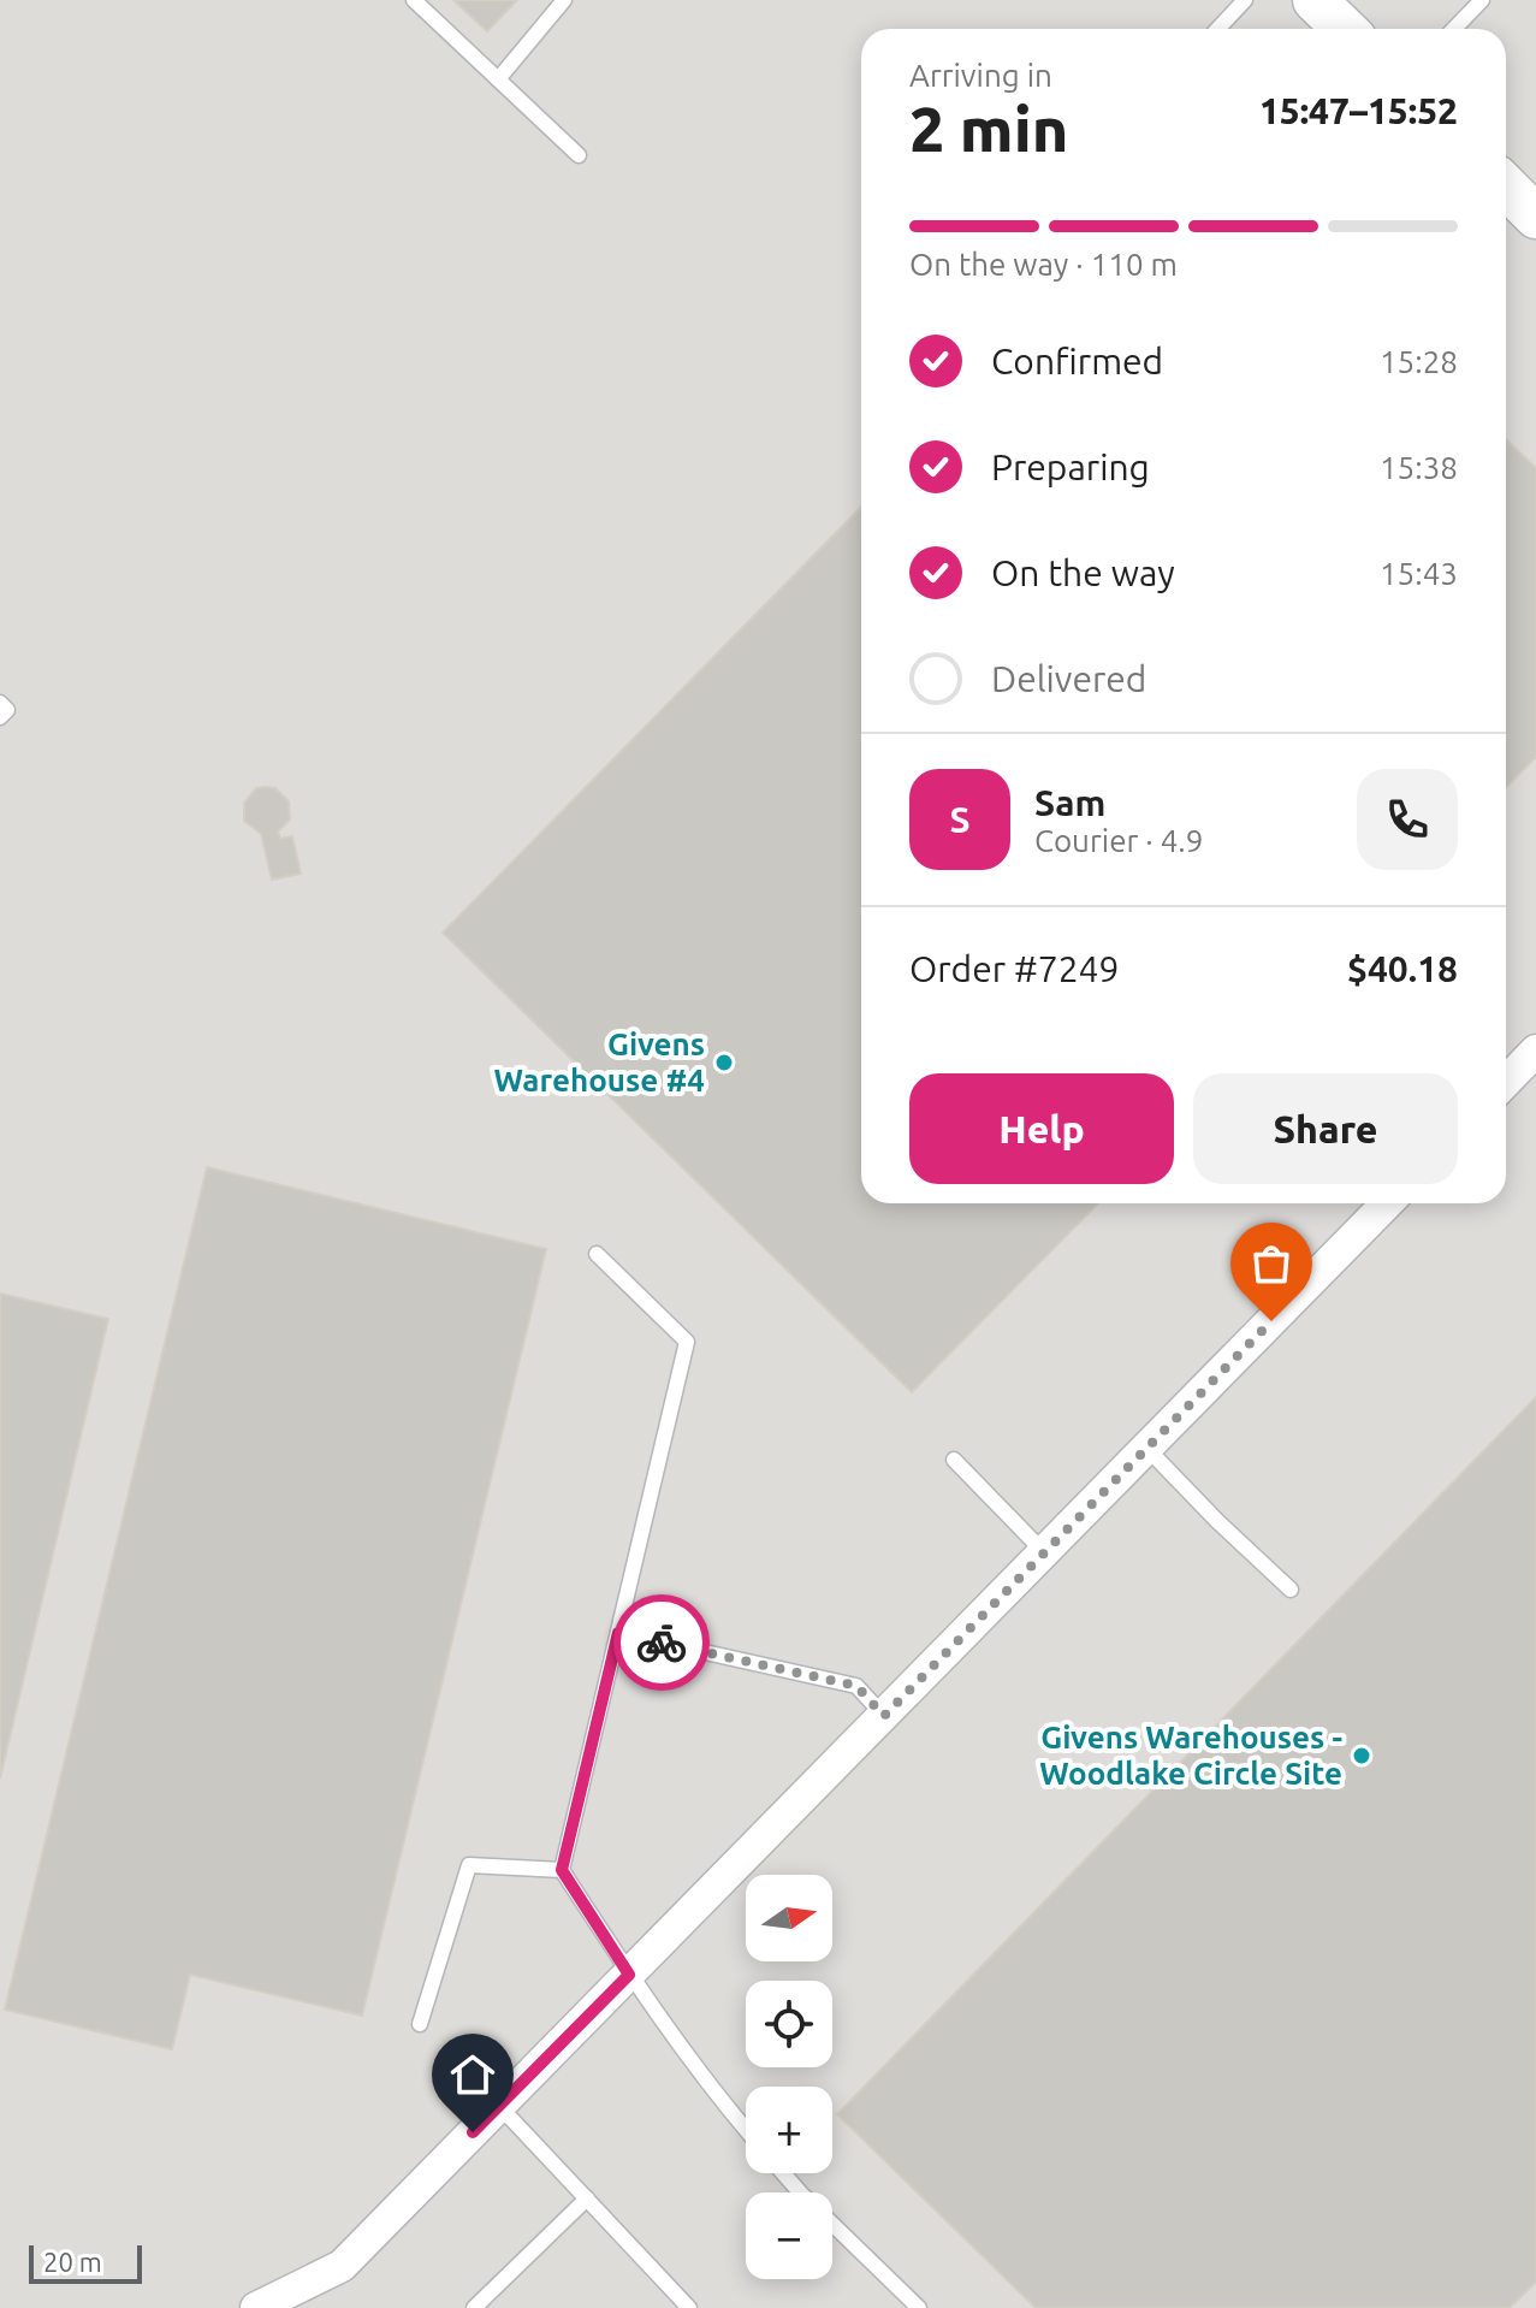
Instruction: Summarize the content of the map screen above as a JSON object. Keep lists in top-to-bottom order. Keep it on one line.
{"places":["Givens Warehouse #4","Givens Warehouses - Woodlake Circle Site"],"scale_bar":"20 m","north":"right","page":{"heading":["2 min","Arriving in","15:47–15:52"],"panel":["Sam","Courier · 4.9","Order #7249","$40.18"],"bar":"On the way · 110 m","list":[["Confirmed","15:28"],["Preparing","15:38"],["On the way","15:43"],"Delivered"],"round":"S","buttons":["Help","Share"],"map_buttons":["+","−"],"scale":"20 m"}}
